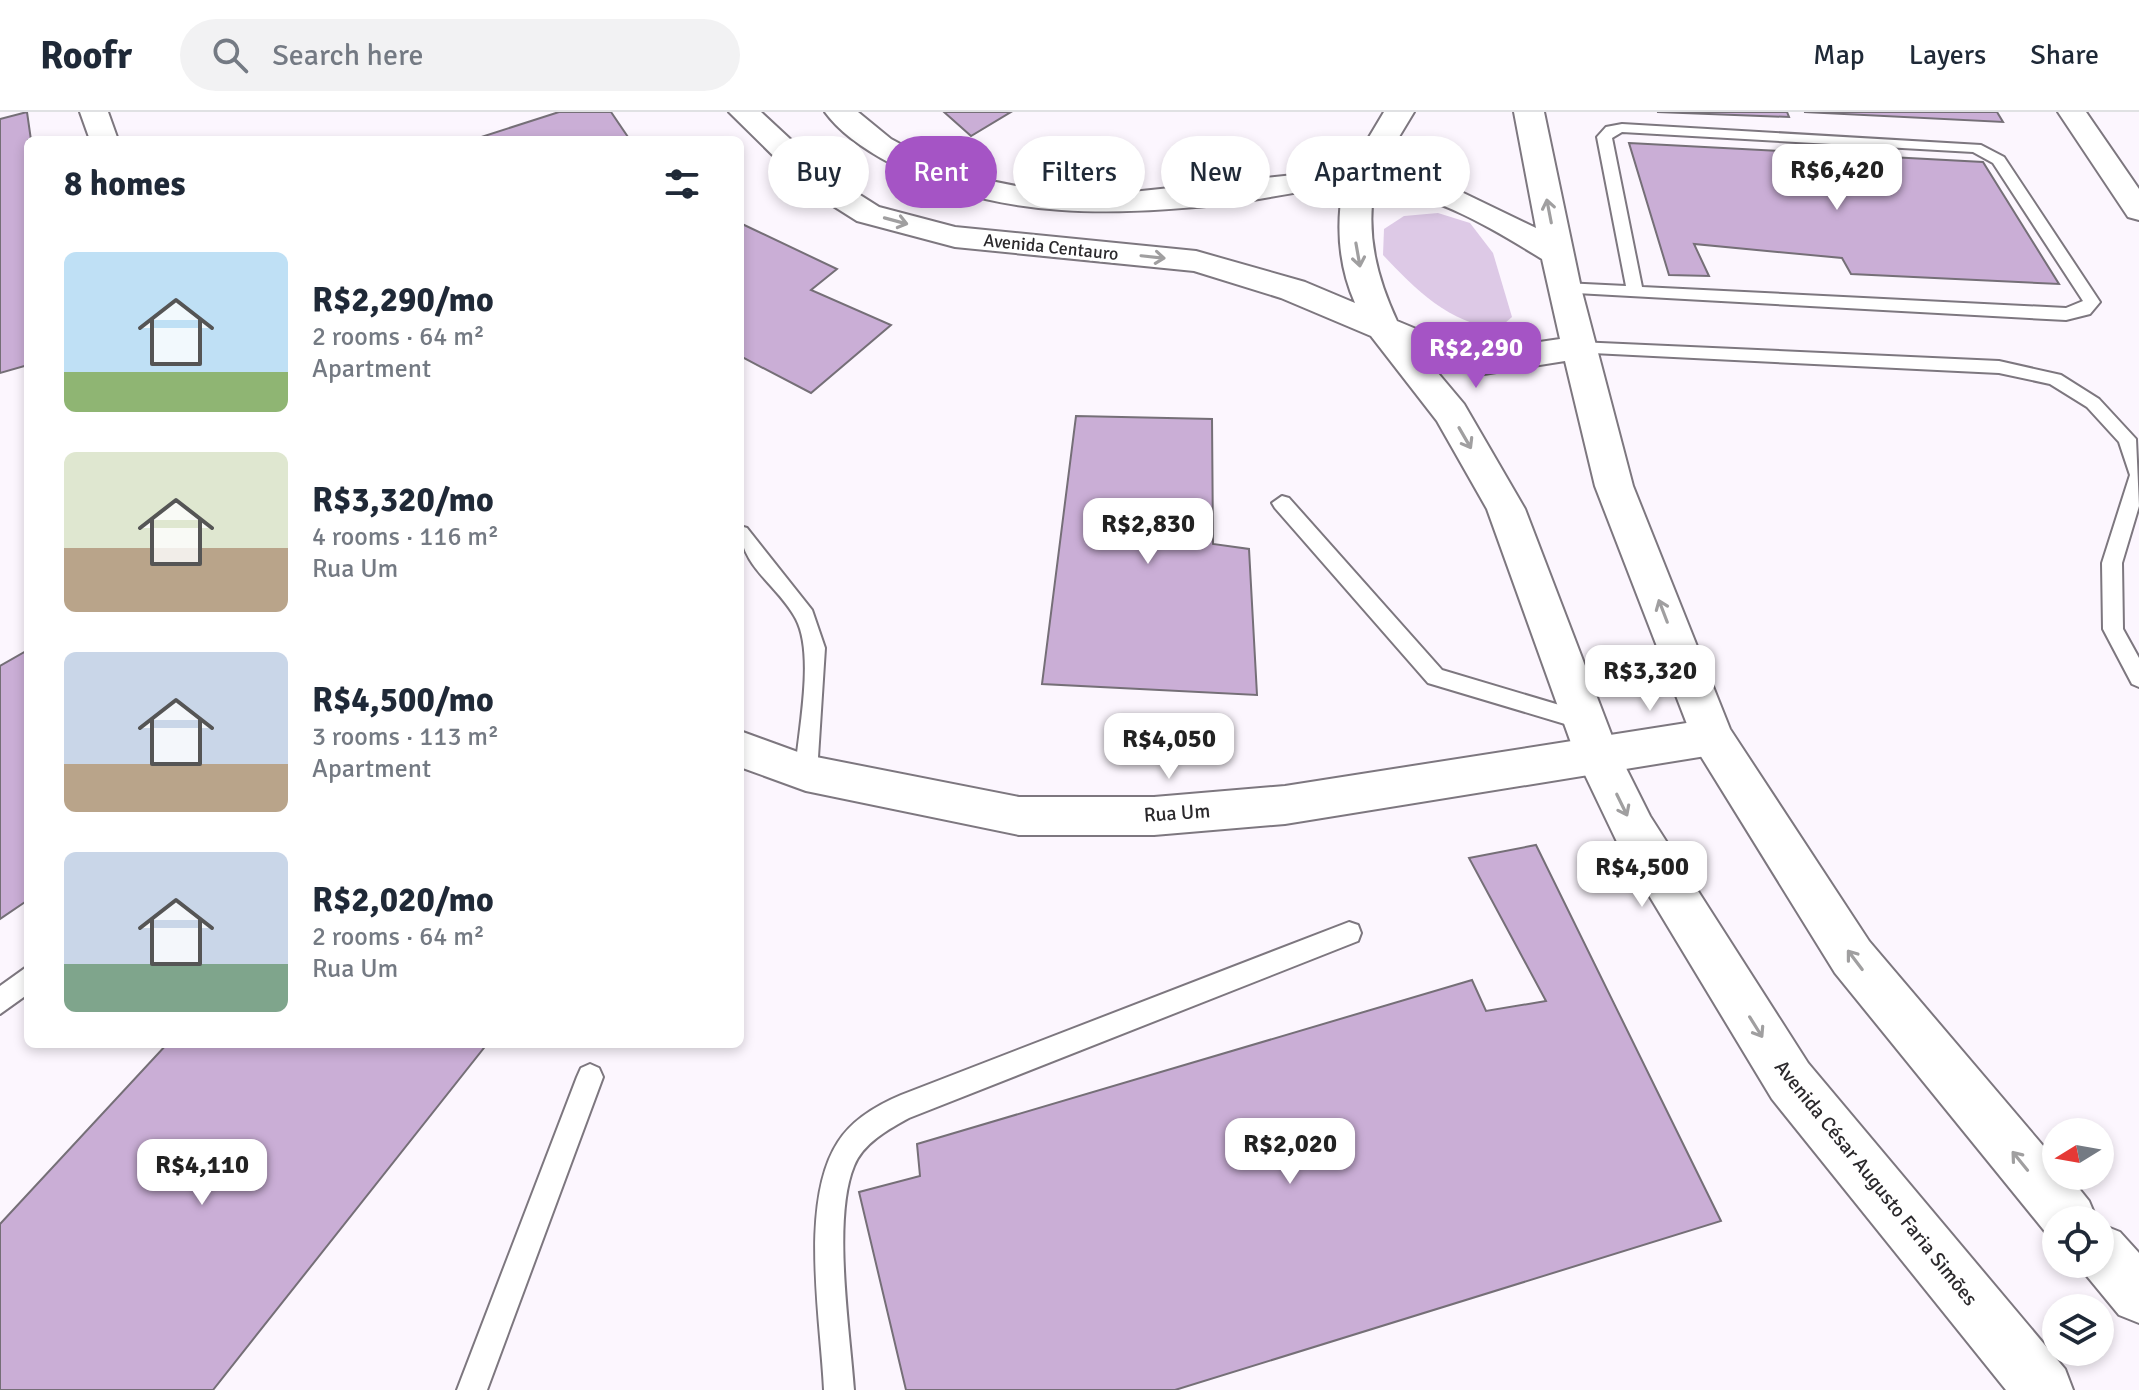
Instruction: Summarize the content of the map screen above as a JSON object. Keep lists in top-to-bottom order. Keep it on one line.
{"streets":{"street":["Avenida Centauro","Rua Um","Avenida César Augusto Faria Simões"]},"crossings":[["Avenida Centauro","Avenida César Augusto Faria Simões"],["Rua Um","Avenida César Augusto Faria Simões"]],"north":"left","page":{"header":"Roofr","search":"Search here","nav":["Map","Layers","Share"],"chip":["Buy","Rent","Filters","New","Apartment"],"heading":"8 homes","price":["R$6,420","R$2,290","R$2,830","R$3,320","R$4,050","R$4,500","R$2,020","R$4,110"],"list":[{"name":"R$2,290/mo","note":"2 rooms · 64 m² · Apartment"},{"name":"R$3,320/mo","note":"4 rooms · 116 m² · Rua Um"},{"name":"R$4,500/mo","note":"3 rooms · 113 m² · Apartment"},{"name":"R$2,020/mo","note":"2 rooms · 64 m² · Rua Um"}]}}
